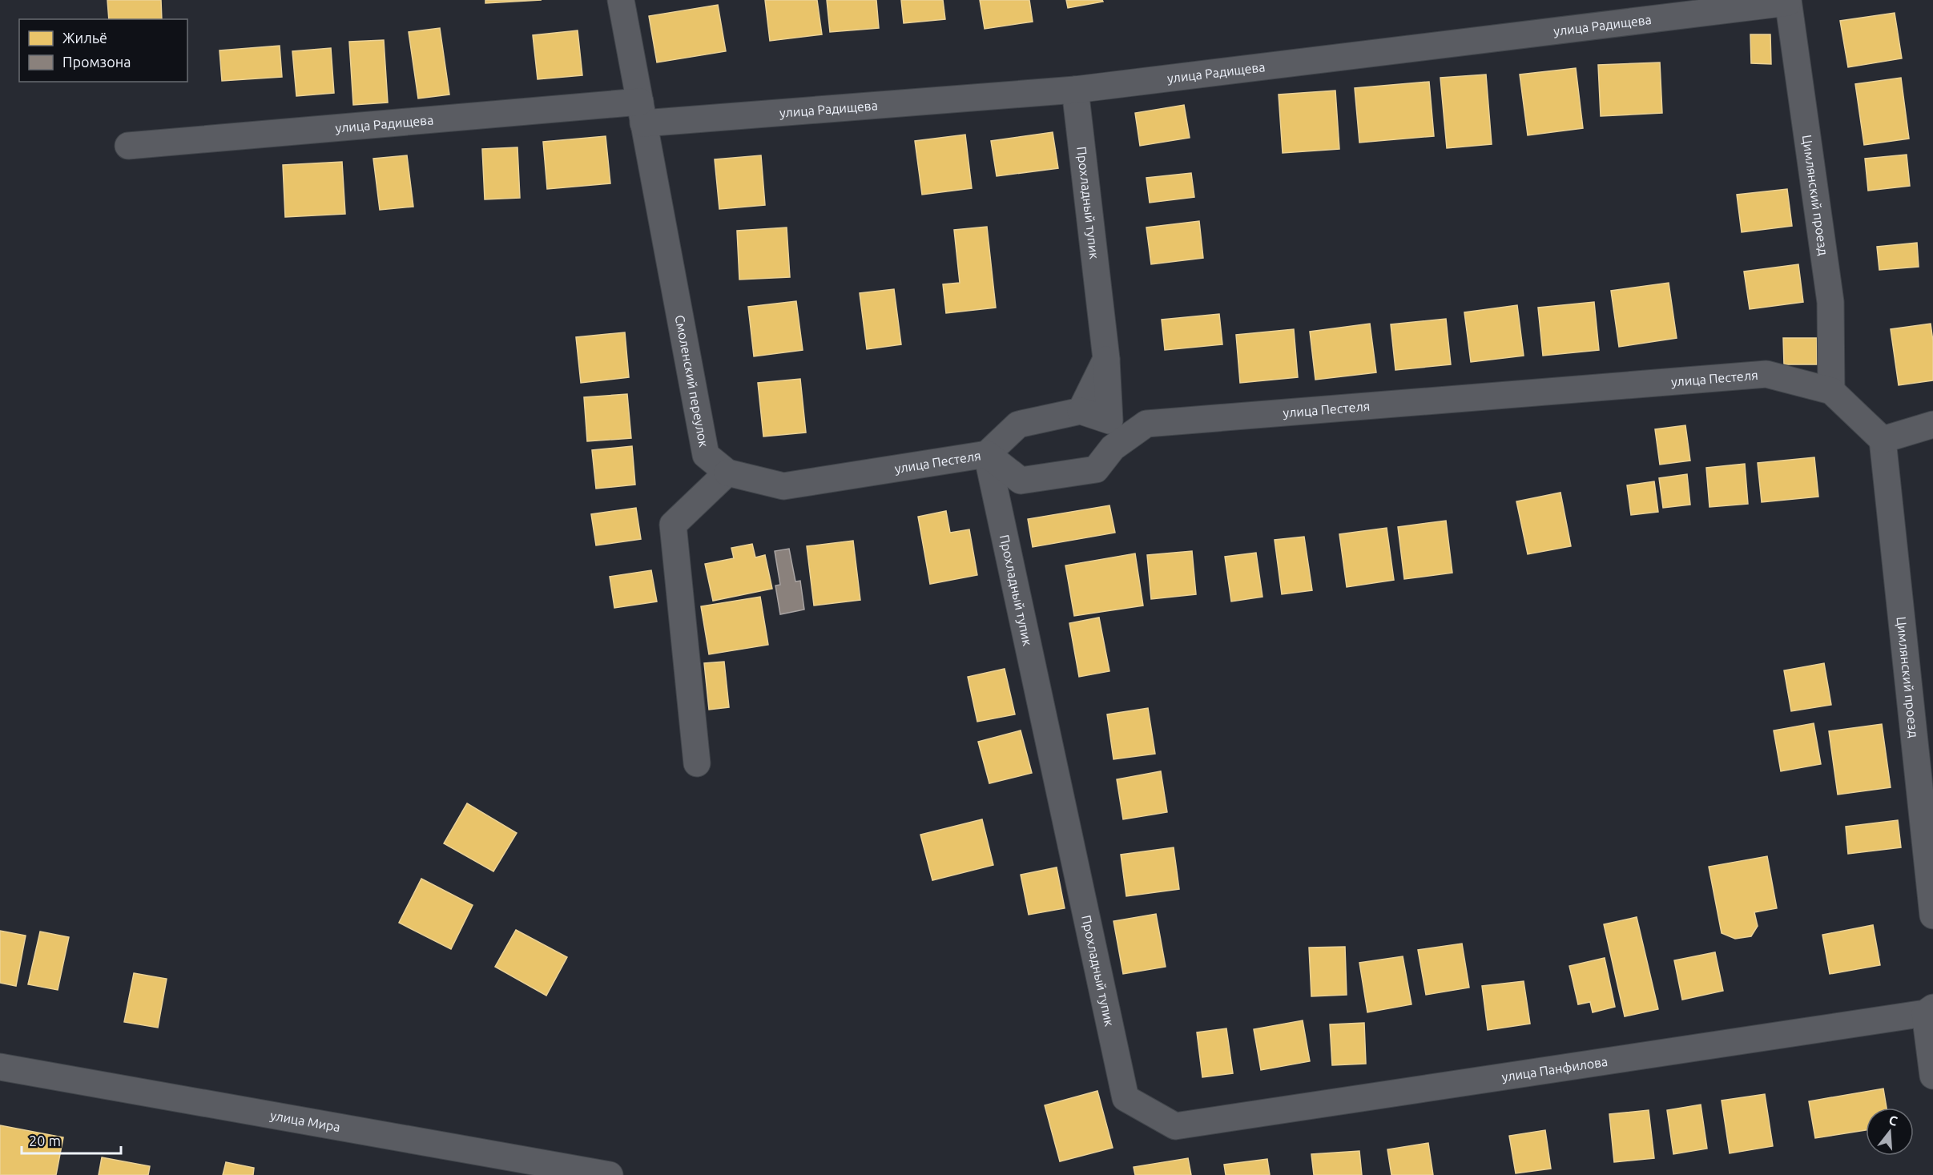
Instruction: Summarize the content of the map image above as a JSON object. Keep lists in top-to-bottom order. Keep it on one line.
{"streets":{"street":["улица Радищева","Цимлянский проезд","Прохладный тупик","улица Пестеля","Смоленский переулок","улица Панфилова","улица Мира"]},"crossings":[["улица Радищева","Цимлянский проезд"],["улица Радищева","Прохладный тупик"],["улица Радищева","Смоленский переулок"],["Цимлянский проезд","улица Пестеля"],["Прохладный тупик","улица Пестеля"],["Прохладный тупик","улица Панфилова"],["улица Пестеля","Смоленский переулок"]],"legend":["Жильё","Промзона"],"scale_bar":"20 m","north":"top"}
